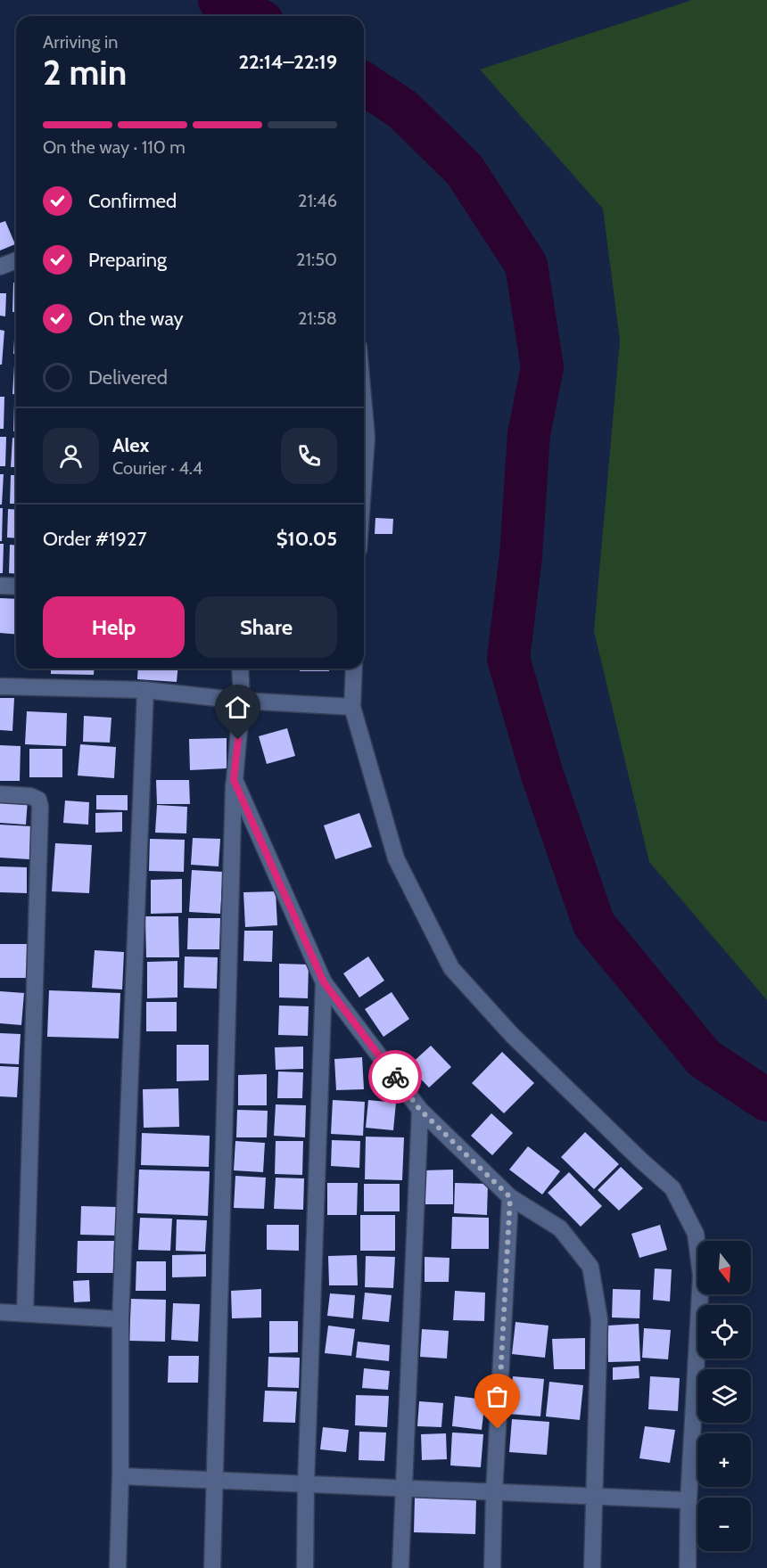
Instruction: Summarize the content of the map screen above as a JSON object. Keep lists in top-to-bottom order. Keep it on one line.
{"north":"bottom","page":{"heading":["2 min","Arriving in","22:14–22:19"],"panel":["Alex","Courier · 4.4","Order #1927","$10.05"],"bar":"On the way · 110 m","list":[["Confirmed","21:46"],["Preparing","21:50"],["On the way","21:58"],"Delivered"],"buttons":["Help","Share"],"map_buttons":["+","−"]}}
